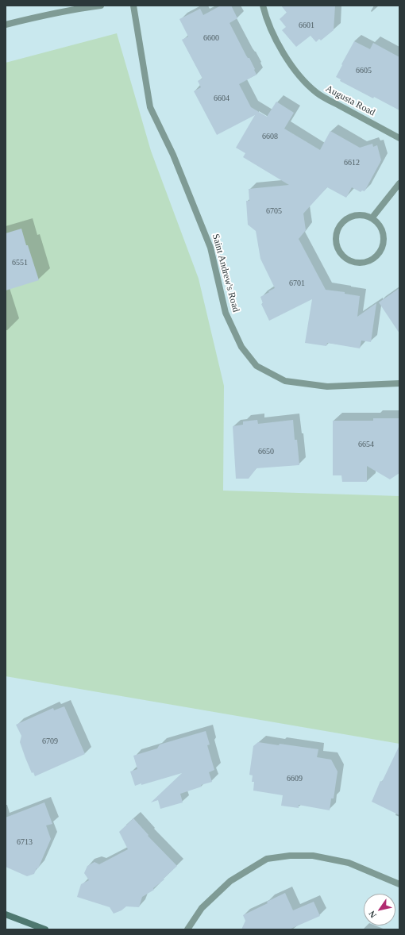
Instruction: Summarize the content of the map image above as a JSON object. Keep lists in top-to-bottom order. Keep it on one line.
{"streets":{"street":["Augusta Road","Saint Andrew's Road"]},"house_numbers":["6601","6600","6605","6604","6608","6612","6705","6551","6701","6654","6650","6709","6609","6713"],"north":"bottom left"}
